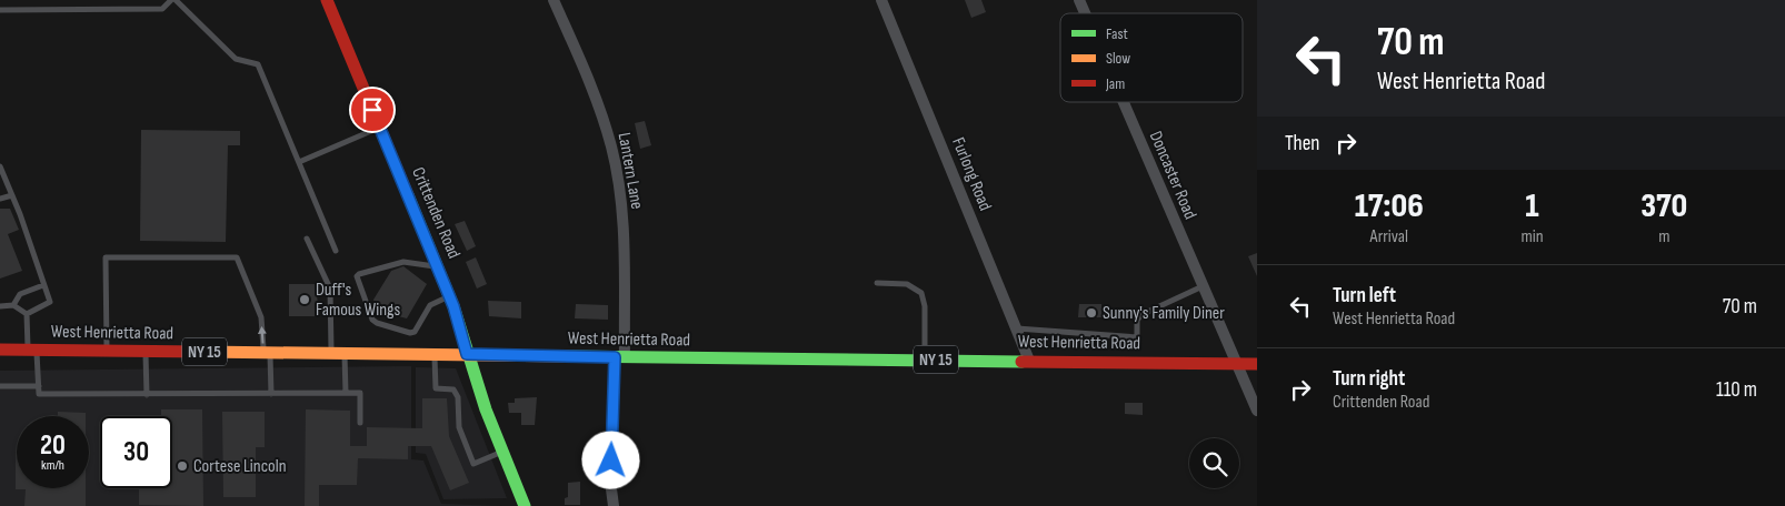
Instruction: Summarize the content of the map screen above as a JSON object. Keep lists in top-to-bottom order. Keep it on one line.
{"streets":{"main road":["Crittenden Road","West Henrietta Road","NY 15"],"street":["Lantern Lane","Furlong Road","Doncaster Road"]},"crossings":[["Lantern Lane","West Henrietta Road"],["Furlong Road","West Henrietta Road"],["Doncaster Road","West Henrietta Road"],["Crittenden Road","West Henrietta Road"]],"places":["Duff's Famous Wings","Sunny's Family Diner","Cortese Lincoln"],"legend":["Fast","Slow","Jam"],"page":{"turn":["70 m","West Henrietta Road"],"then":"Then","eta":["17:06","Arrival","1","min","370","m"],"list":[{"name":"Turn left","note":"West Henrietta Road","value":"70 m"},{"name":"Turn right","note":"Crittenden Road","value":"110 m"}],"speed":"20 km/h","limit":"30"}}
